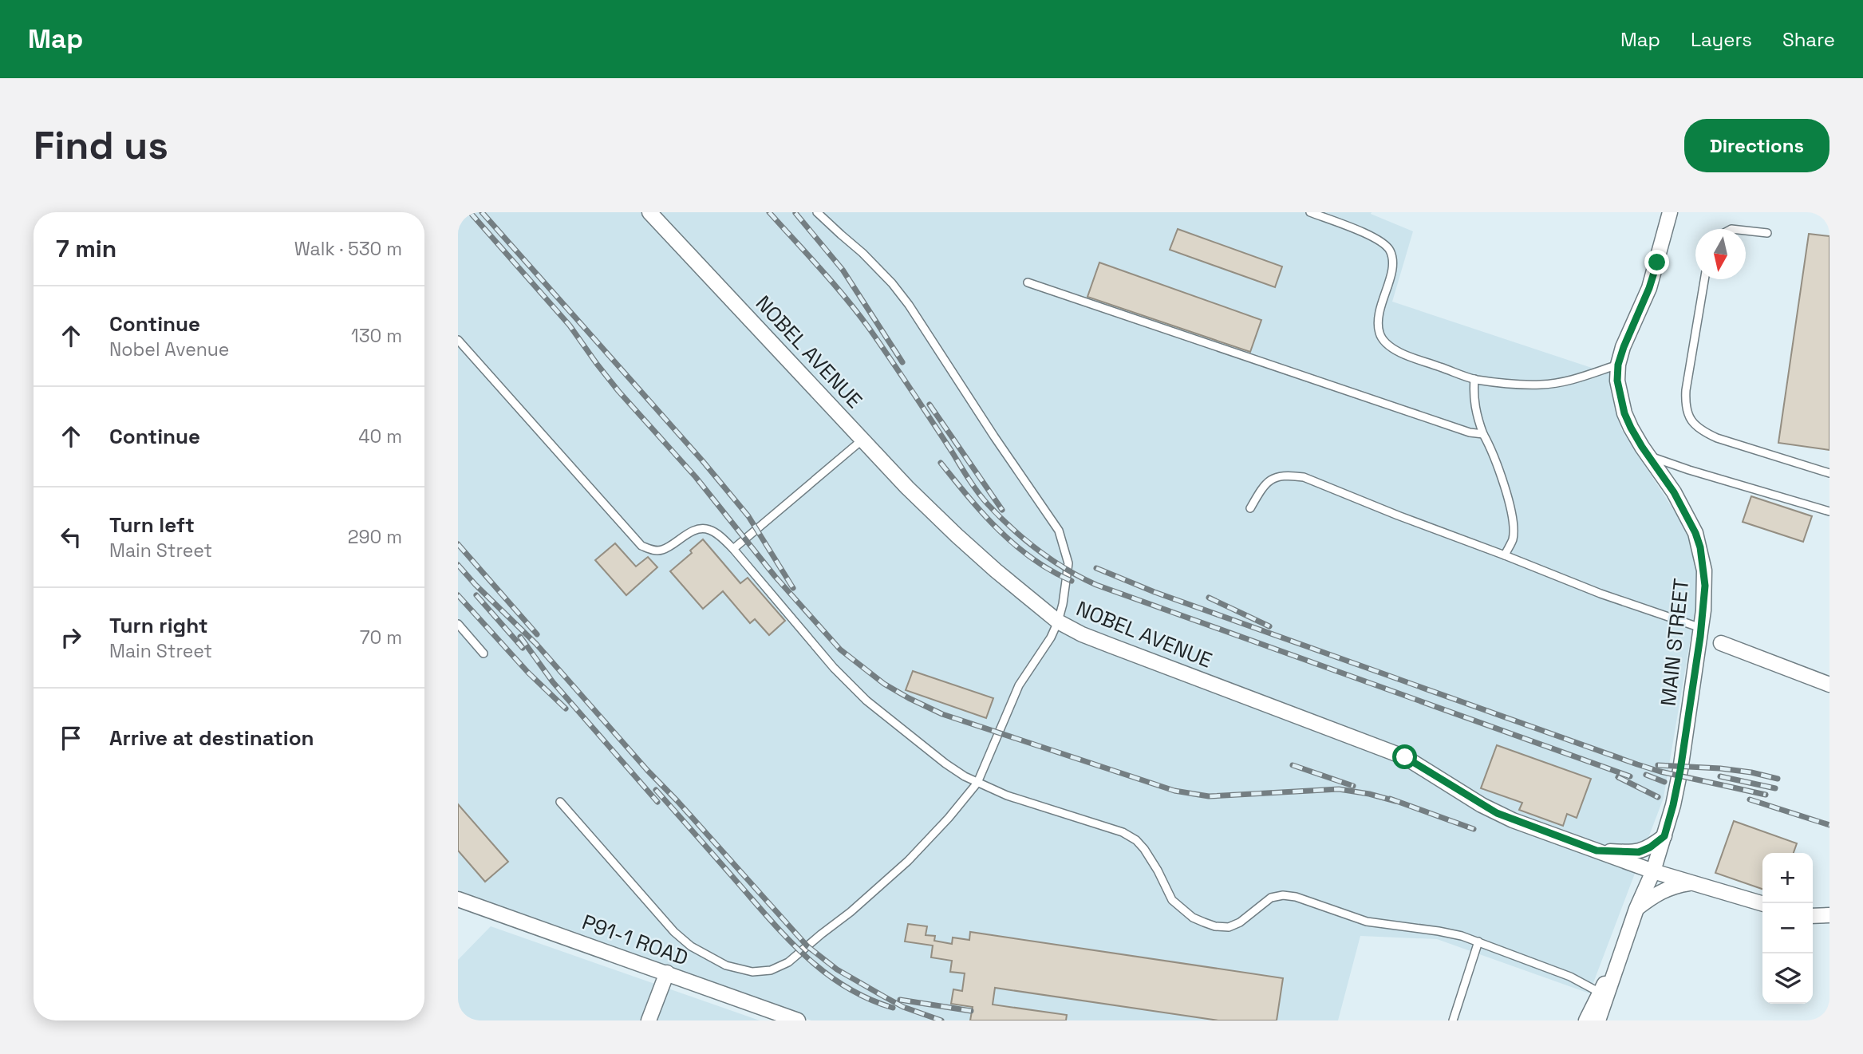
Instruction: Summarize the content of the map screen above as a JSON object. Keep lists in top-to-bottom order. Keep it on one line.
{"streets":{"street":["NOBEL AVENUE","MAIN STREET","P91-1 ROAD"]},"crossings":[["NOBEL AVENUE","MAIN STREET"]],"north":"bottom","page":{"header":"Map","nav":["Map","Layers","Share"],"buttons":"Directions","title":"Find us","heading":["7 min","Walk · 530 m"],"list":[["Continue","Nobel Avenue","130 m"],["Continue","40 m"],["Turn left","Main Street","290 m"],["Turn right","Main Street","70 m"],"Arrive at destination"],"map_buttons":["+","−"]}}
